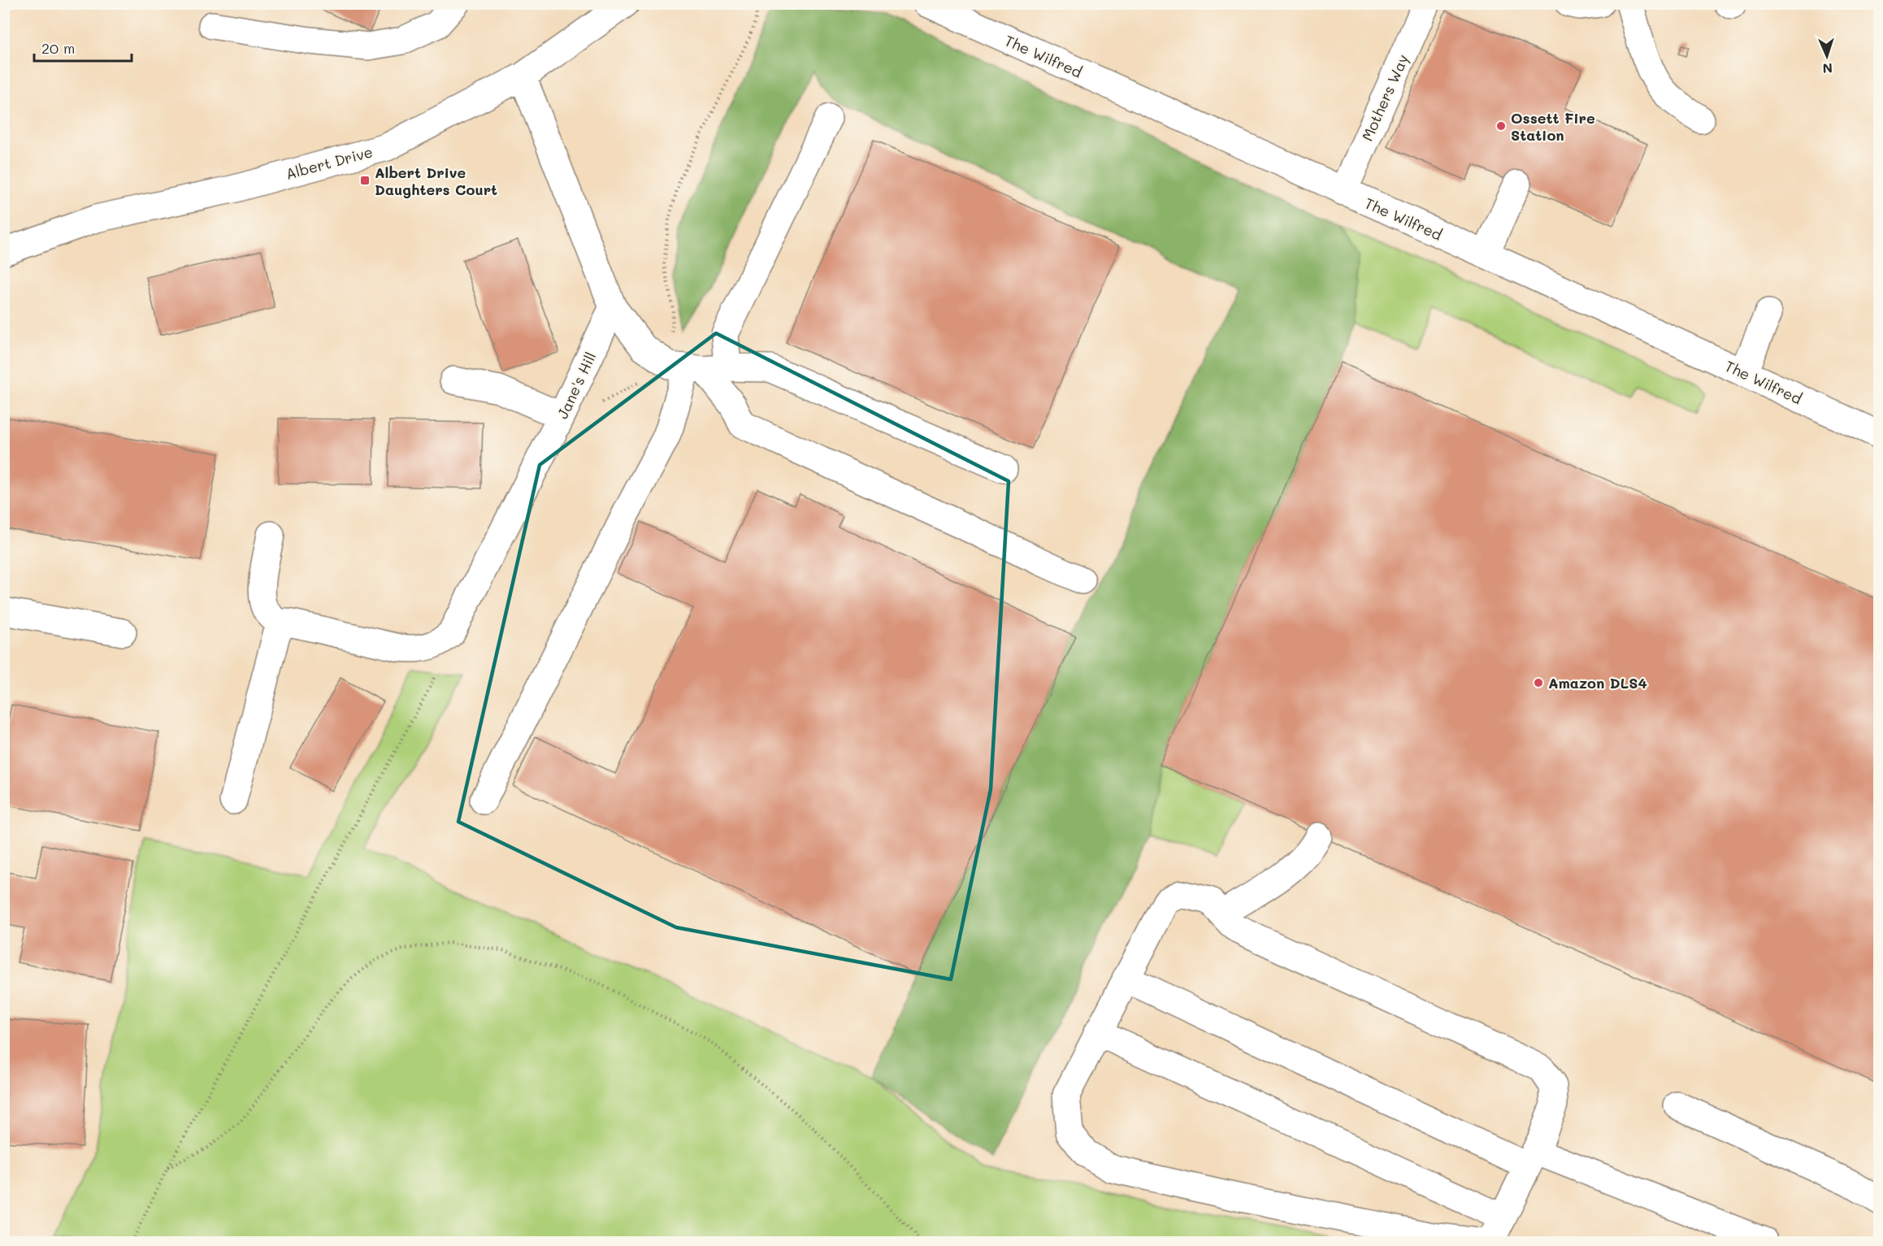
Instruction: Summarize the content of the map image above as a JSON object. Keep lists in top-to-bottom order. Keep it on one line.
{"streets":{"street":["The Wilfred","Mothers Way","Albert Drive","Jane's Hill"]},"crossings":[["The Wilfred","Mothers Way"]],"places":{"other":["Ossett Fire Station","Amazon DLS4"],"transit":["Albert Drive Daughters Court"]},"scale_bar":"20 m","north":"bottom"}
